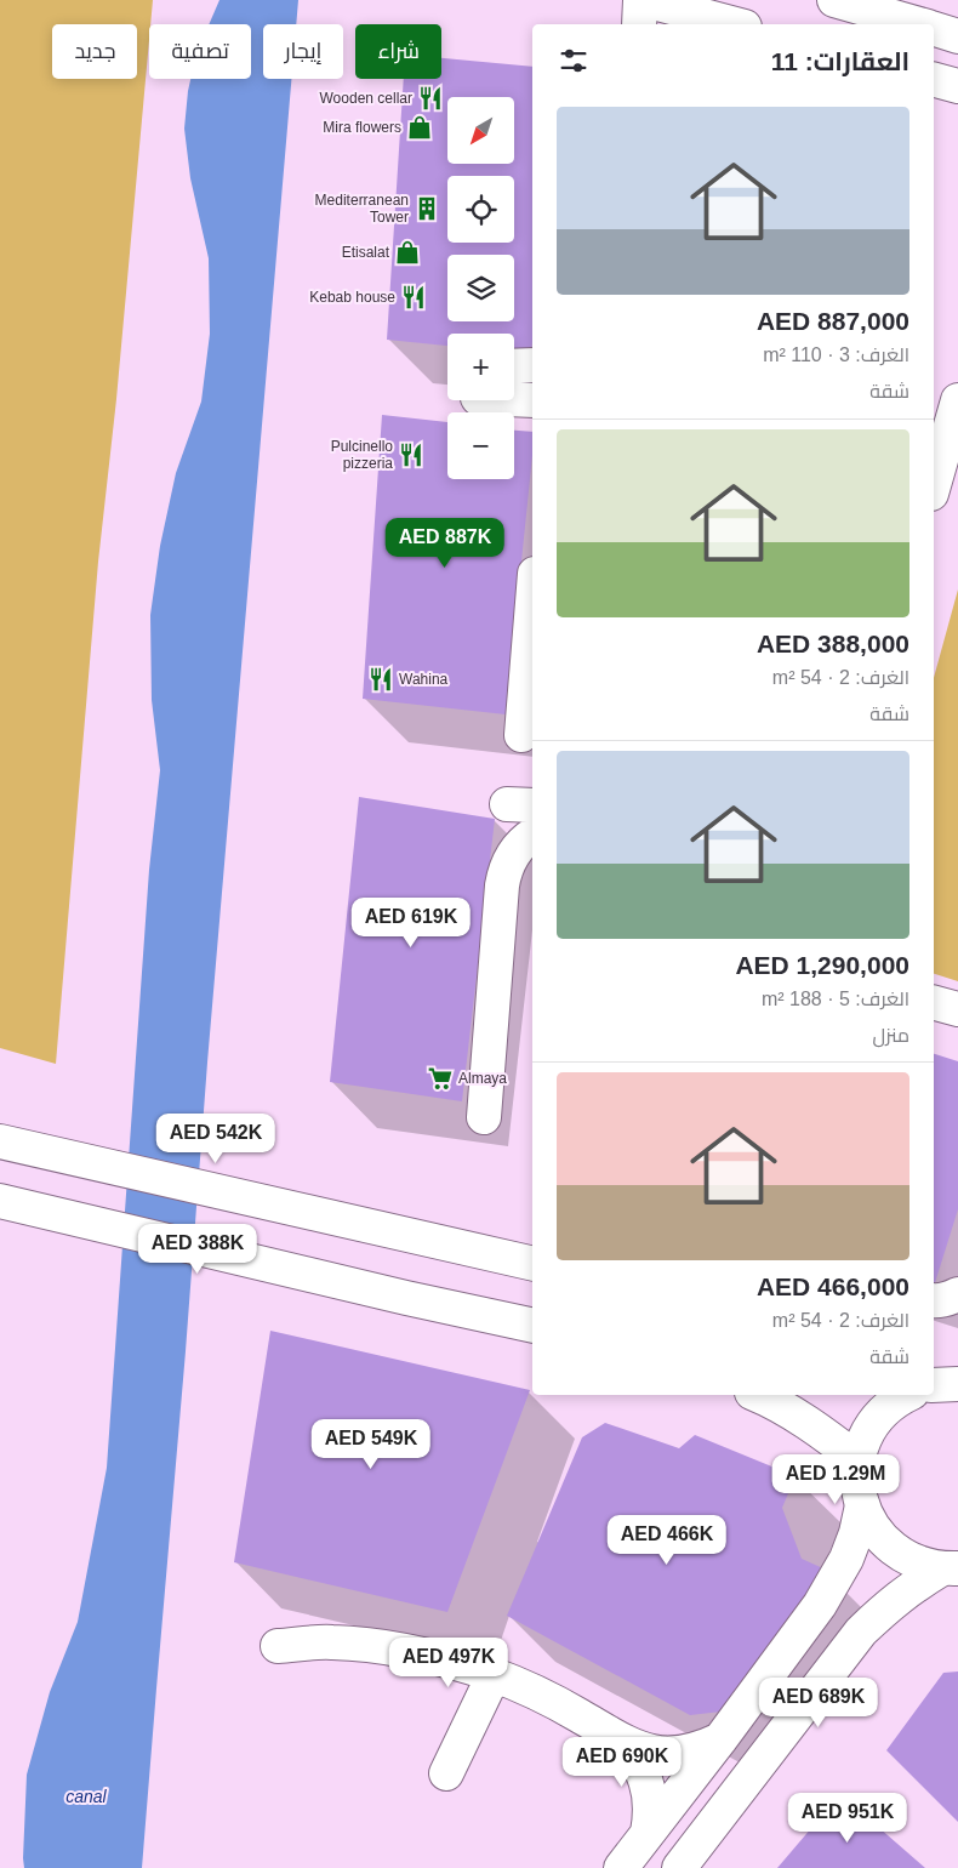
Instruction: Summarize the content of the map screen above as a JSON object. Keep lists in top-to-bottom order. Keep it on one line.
{"water":["canal"],"places":{"restaurant":["Wooden cellar","Kebab house","Pulcinello pizzeria","Wahina"],"shop":["Mira flowers","Etisalat"],"building":["Mediterranean Tower"],"supermarket":["Almaya"]},"north":"bottom left","page":{"chip":["شراء","إيجار","تصفية","جديد"],"heading":"العقارات: 11","map_buttons":["+","−"],"list":[{"name":"AED 887,000","note":"الغرف: 3 · 110 m² · شقة"},{"name":"AED 388,000","note":"الغرف: 2 · 54 m² · شقة"},{"name":"AED 1,290,000","note":"الغرف: 5 · 188 m² · منزل"},{"name":"AED 466,000","note":"الغرف: 2 · 54 m² · شقة"}],"price":["AED 887K","AED 619K","AED 542K","AED 388K","AED 549K","AED 1.29M","AED 466K","AED 497K","AED 689K","AED 690K","AED 951K"]}}
